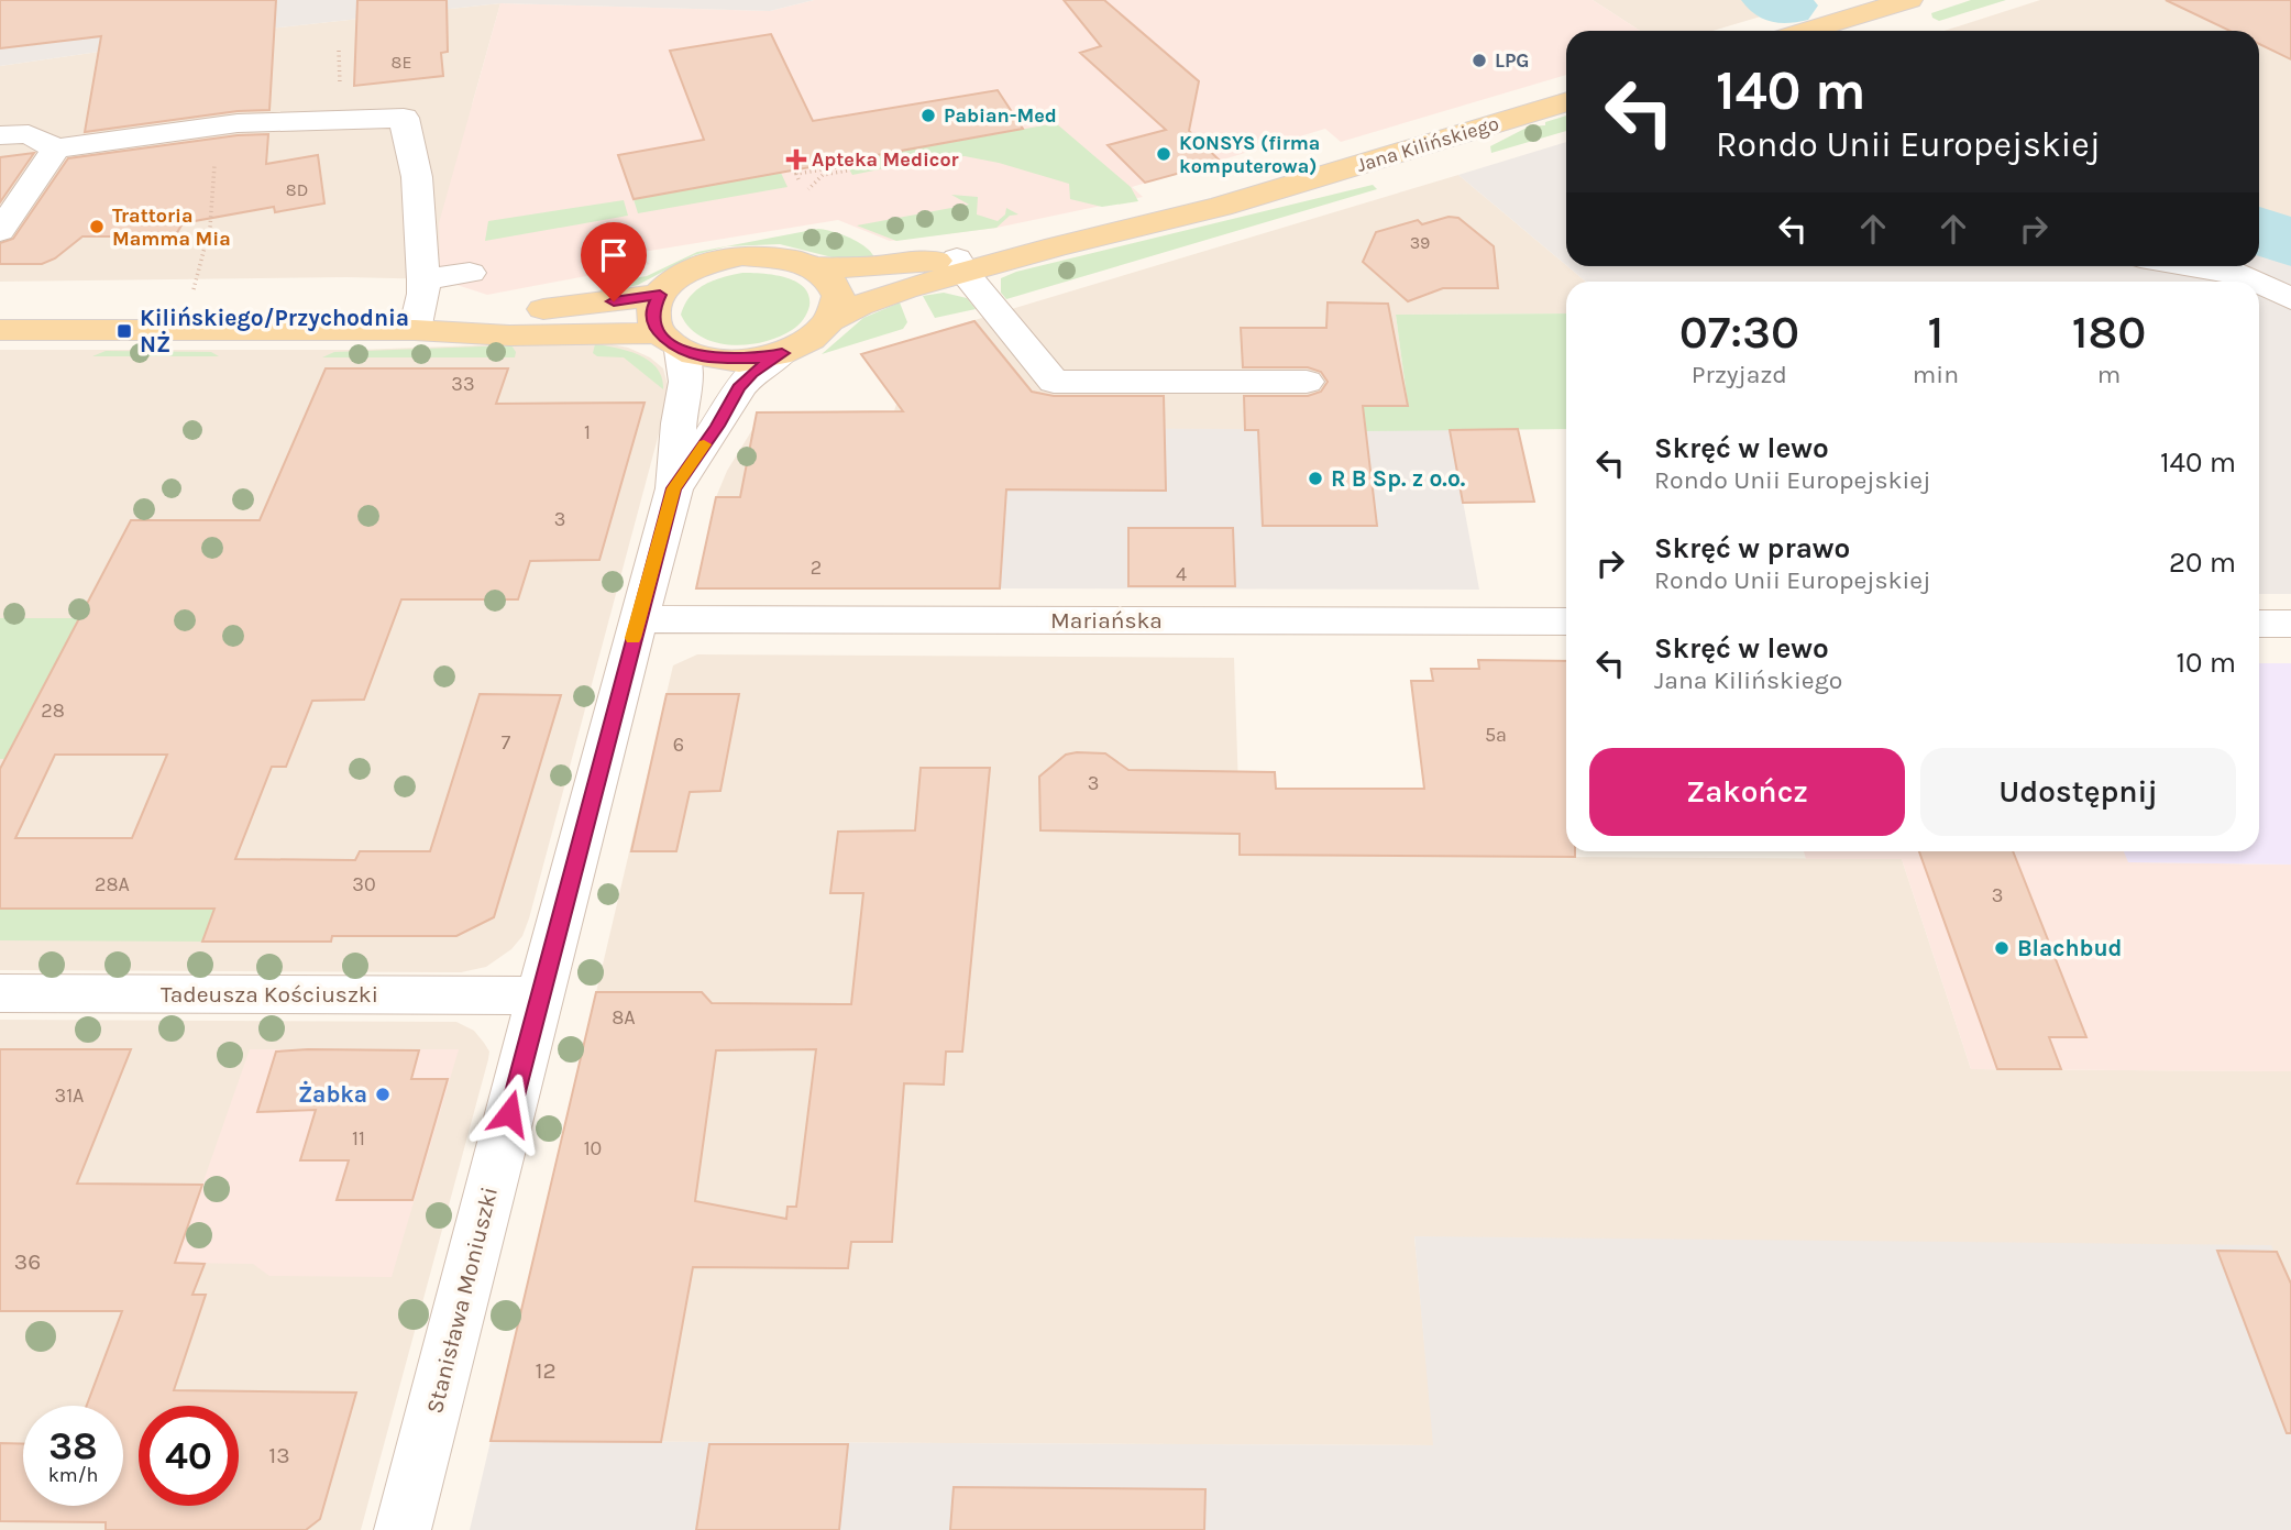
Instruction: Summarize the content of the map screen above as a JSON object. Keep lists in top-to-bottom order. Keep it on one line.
{"streets":{"main road":["Jana Kilińskiego"],"street":["Mariańska","Tadeusza Kościuszki","Stanisława Moniuszki"]},"crossings":[["Jana Kilińskiego","Stanisława Moniuszki"],["Mariańska","Stanisława Moniuszki"],["Tadeusza Kościuszki","Stanisława Moniuszki"]],"places":{"other":["LPG","Pabian-Med","KONSYS (firma komputerowa)","Trattoria Mamma Mia","R B Sp. z o.o.","Blachbud","Żabka"],"health":["Apteka Medicor"],"transit":["Kilińskiego/Przychodnia NŻ"]},"house_numbers":["8E","8D","39","33","1","3","2","4","28","5a","7","6","3","28A","30","3","8A","31A","11","10","36","12","13"],"page":{"turn":["140 m","Rondo Unii Europejskiej"],"eta":["07:30","Przyjazd","1","min","180","m"],"list":[{"name":"Skręć w lewo","note":"Rondo Unii Europejskiej","value":"140 m"},{"name":"Skręć w prawo","note":"Rondo Unii Europejskiej","value":"20 m"},{"name":"Skręć w lewo","note":"Jana Kilińskiego","value":"10 m"}],"buttons":["Zakończ","Udostępnij"],"speed":"38 km/h","limit":"40"}}
